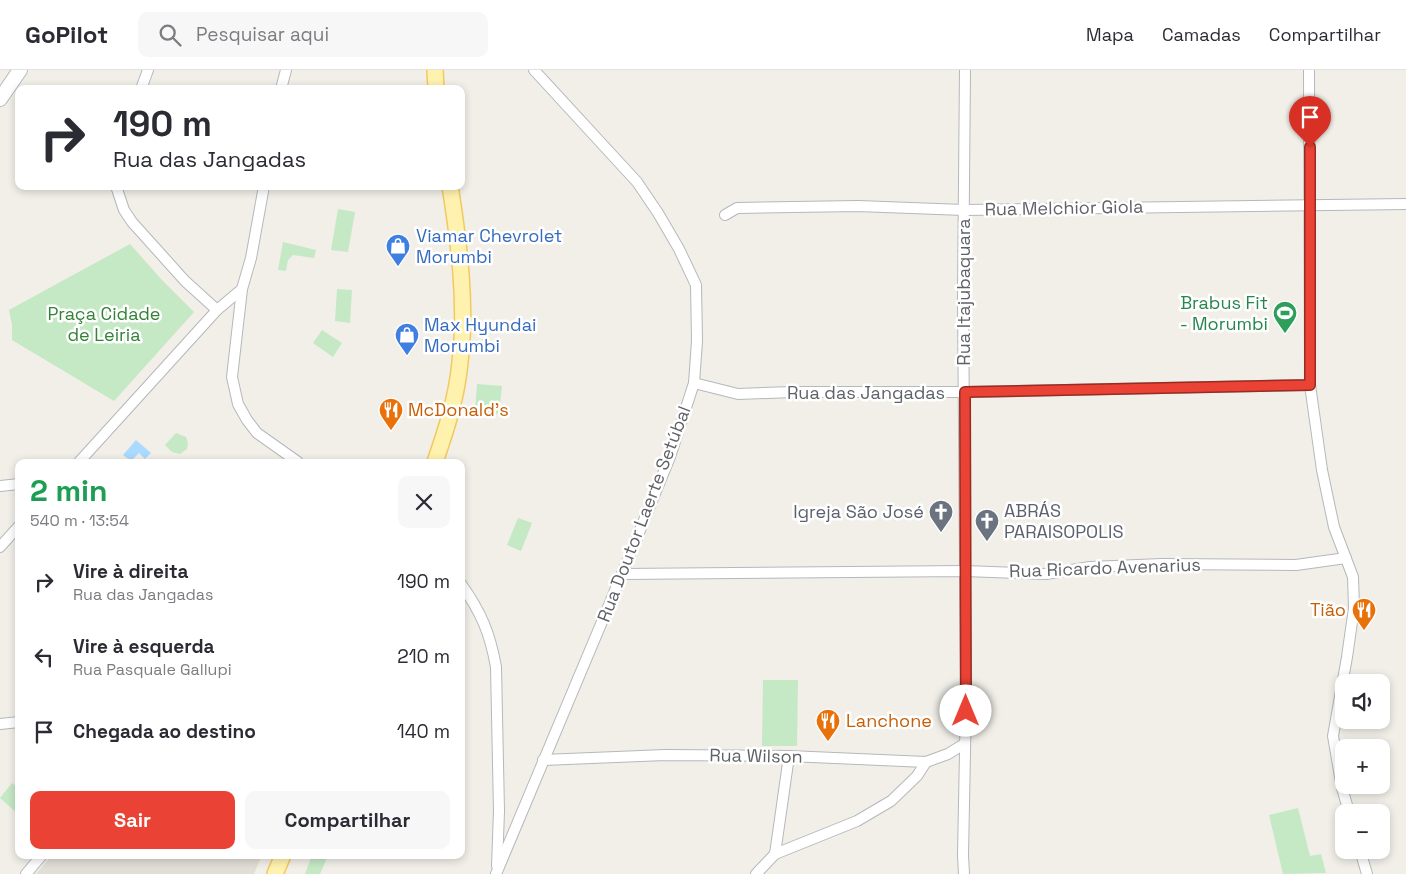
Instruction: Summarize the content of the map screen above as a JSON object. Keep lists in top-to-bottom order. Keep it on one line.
{"streets":{"street":["Rua Melchior Giola","Rua Itajubaquara","Rua das Jangadas","Rua Doutor Laerte Setúbal","Rua Ricardo Avenarius","Rua Wilson"]},"crossings":[["Rua Melchior Giola","Rua Itajubaquara"],["Rua Itajubaquara","Rua das Jangadas"],["Rua Itajubaquara","Rua Ricardo Avenarius"],["Rua Itajubaquara","Rua Wilson"],["Rua das Jangadas","Rua Doutor Laerte Setúbal"],["Rua Doutor Laerte Setúbal","Rua Ricardo Avenarius"],["Rua Doutor Laerte Setúbal","Rua Wilson"]],"parks":["Praça Cidade de Leiria"],"places":{"shop":["Viamar Chevrolet Morumbi","Max Hyundai Morumbi"],"sports":["Brabus Fit - Morumbi"],"restaurant":["McDonald's","Tião","Lanchone"],"church":["Igreja São José","ABRÁS PARAISOPOLIS"]},"page":{"header":"GoPilot","search":"Pesquisar aqui","nav":["Mapa","Camadas","Compartilhar"],"turn":["190 m","Rua das Jangadas"],"heading":["2 min","540 m · 13:54"],"list":[{"name":"Vire à direita","note":"Rua das Jangadas","value":"190 m"},{"name":"Vire à esquerda","note":"Rua Pasquale Gallupi","value":"210 m"},{"name":"Chegada ao destino","value":"140 m"}],"map_buttons":["+","−"],"buttons":["Sair","Compartilhar"]}}
